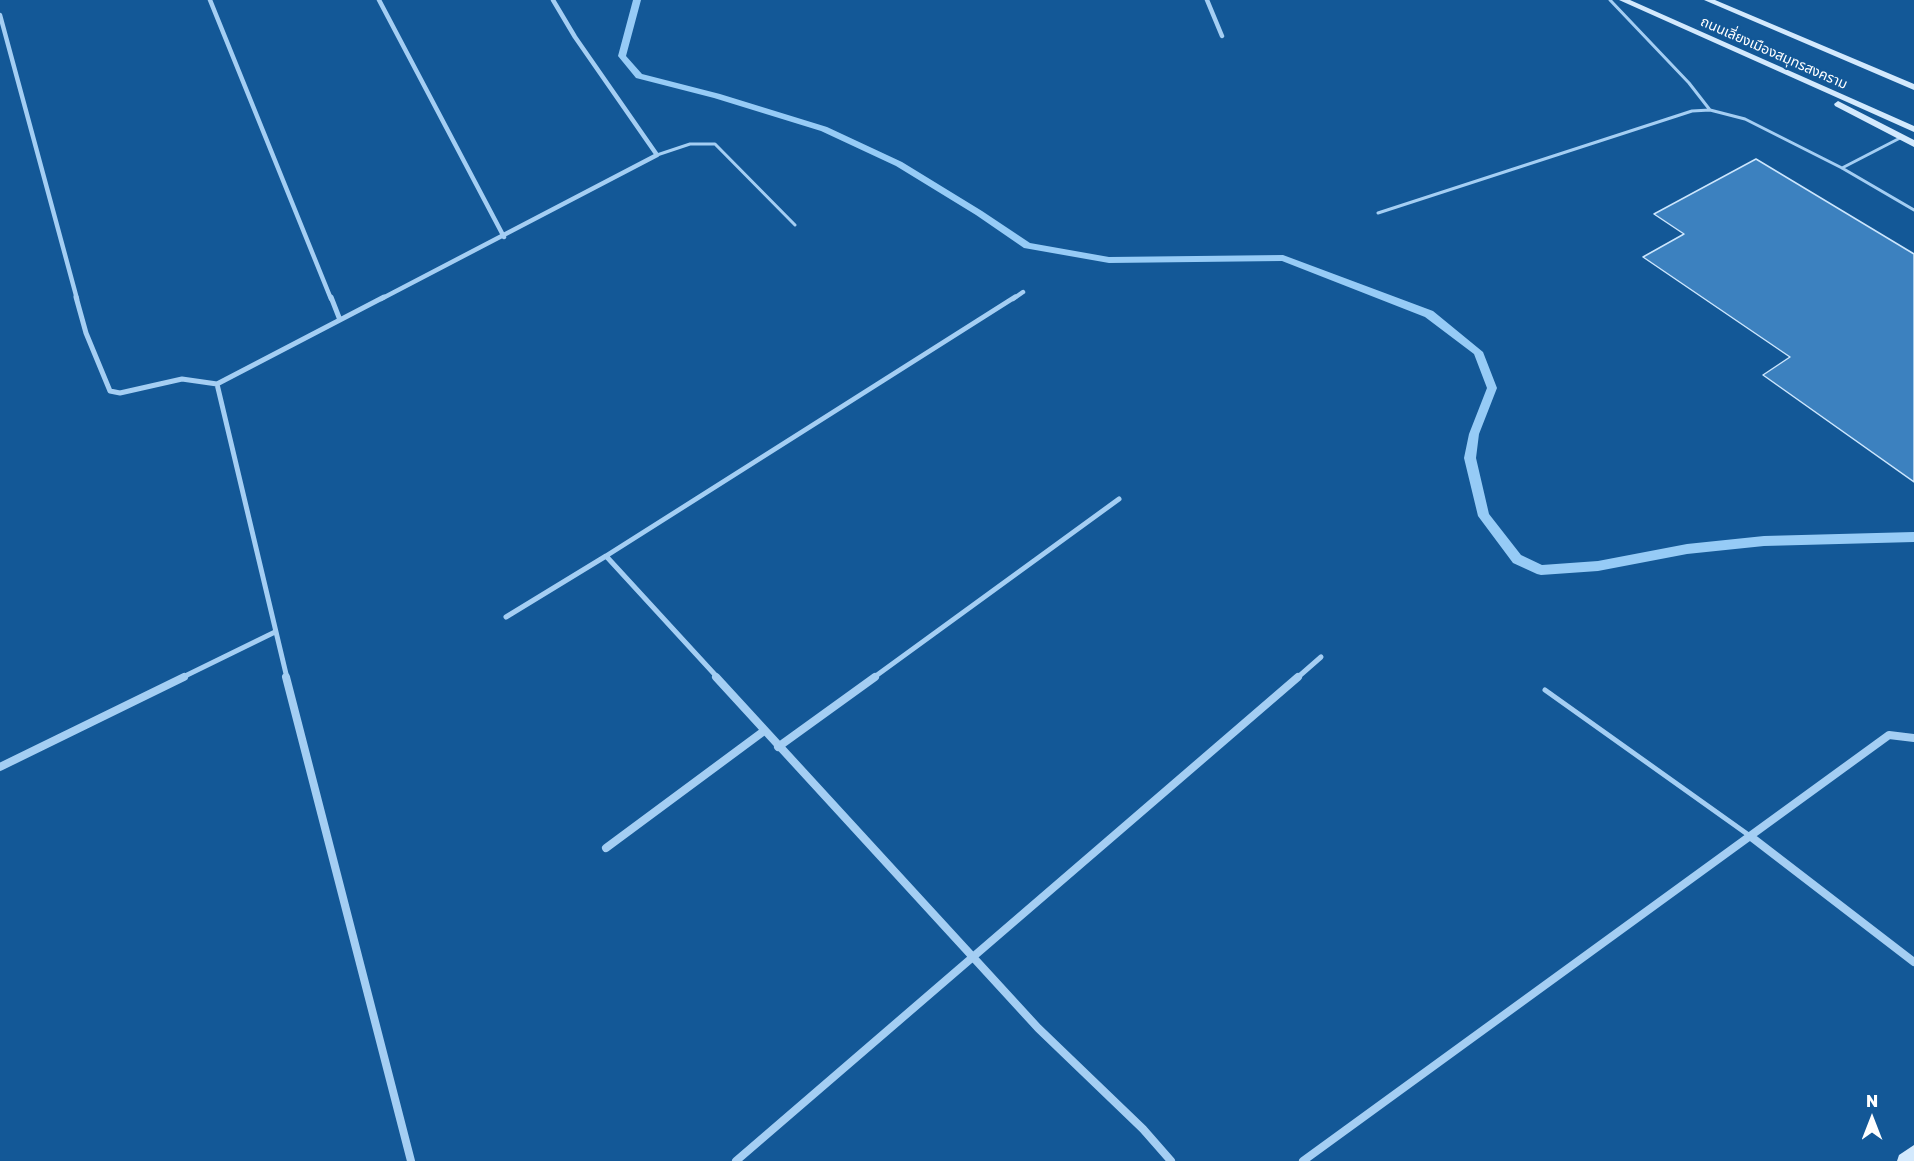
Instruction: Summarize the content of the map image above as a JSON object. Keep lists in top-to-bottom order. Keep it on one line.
{"streets":{"main road":["ถนนเลี่ยงเมืองสมุทรสงคราม"]},"north":"top"}
